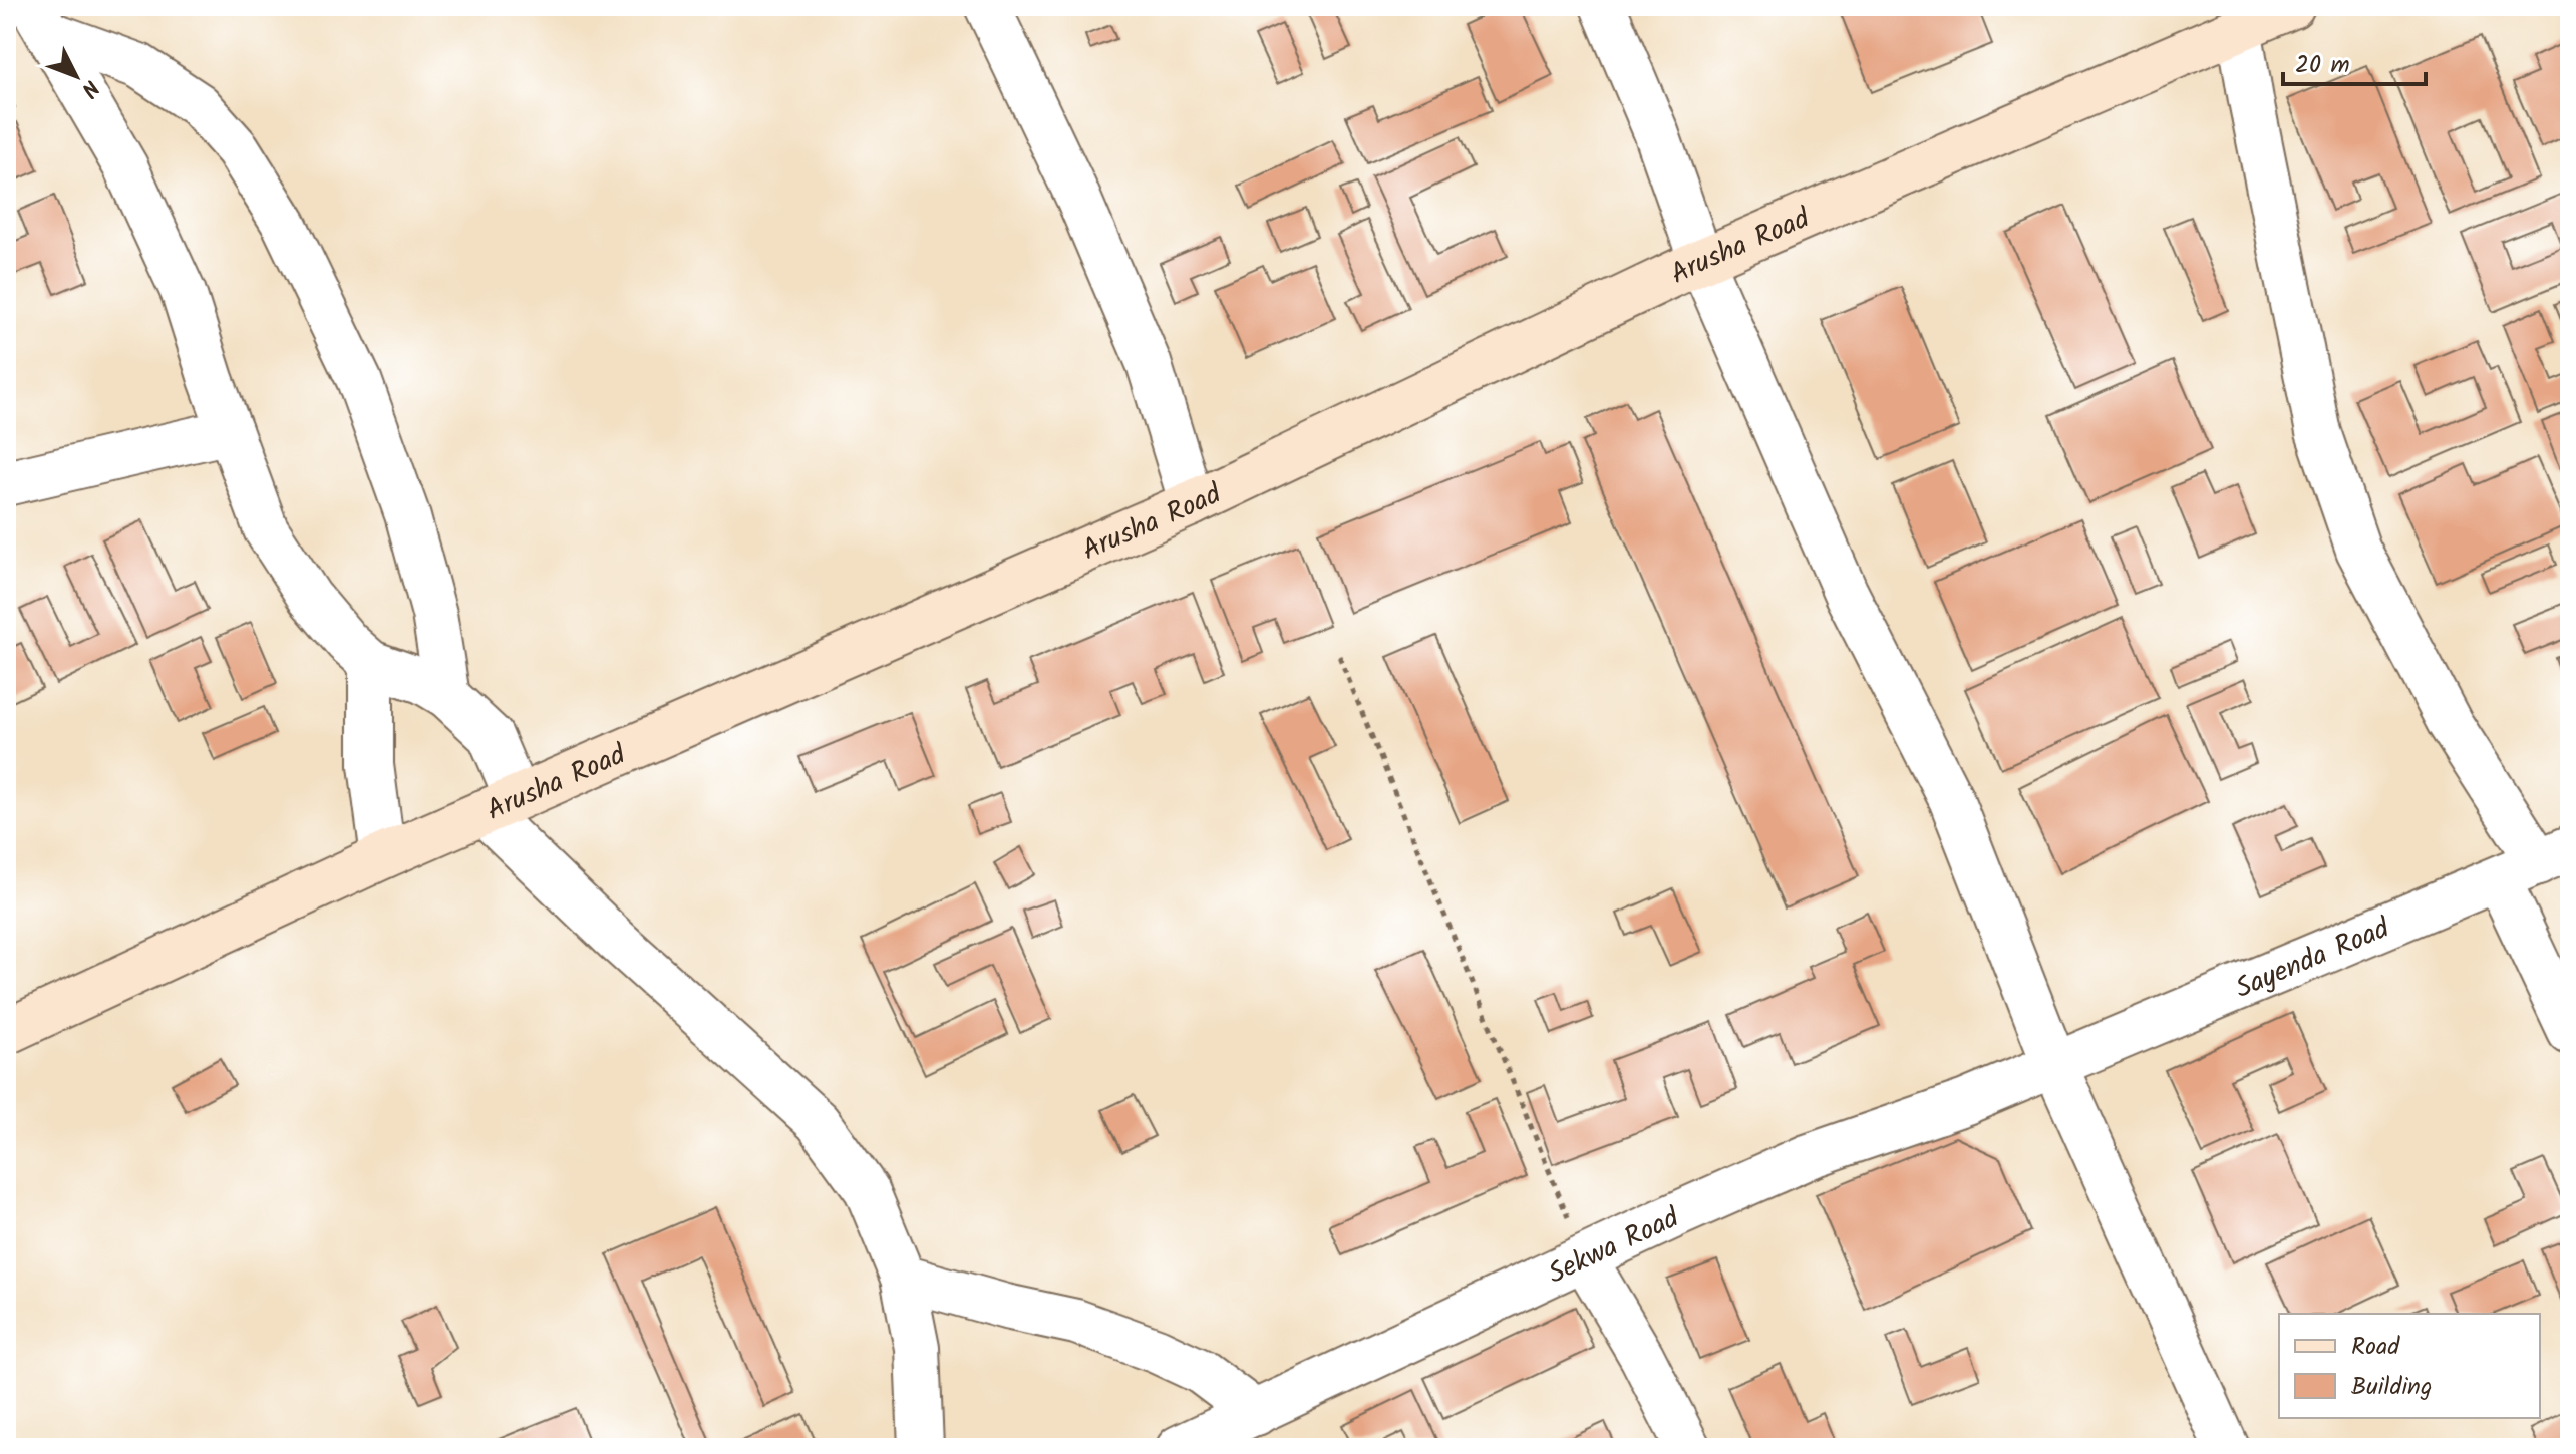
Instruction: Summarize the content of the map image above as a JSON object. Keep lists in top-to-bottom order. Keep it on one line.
{"streets":{"main road":["Arusha Road"],"street":["Sayenda Road","Sekwa Road"]},"crossings":[["Sayenda Road","Sekwa Road"]],"legend":["Road","Building"],"scale_bar":"20 m","north":"bottom right"}
